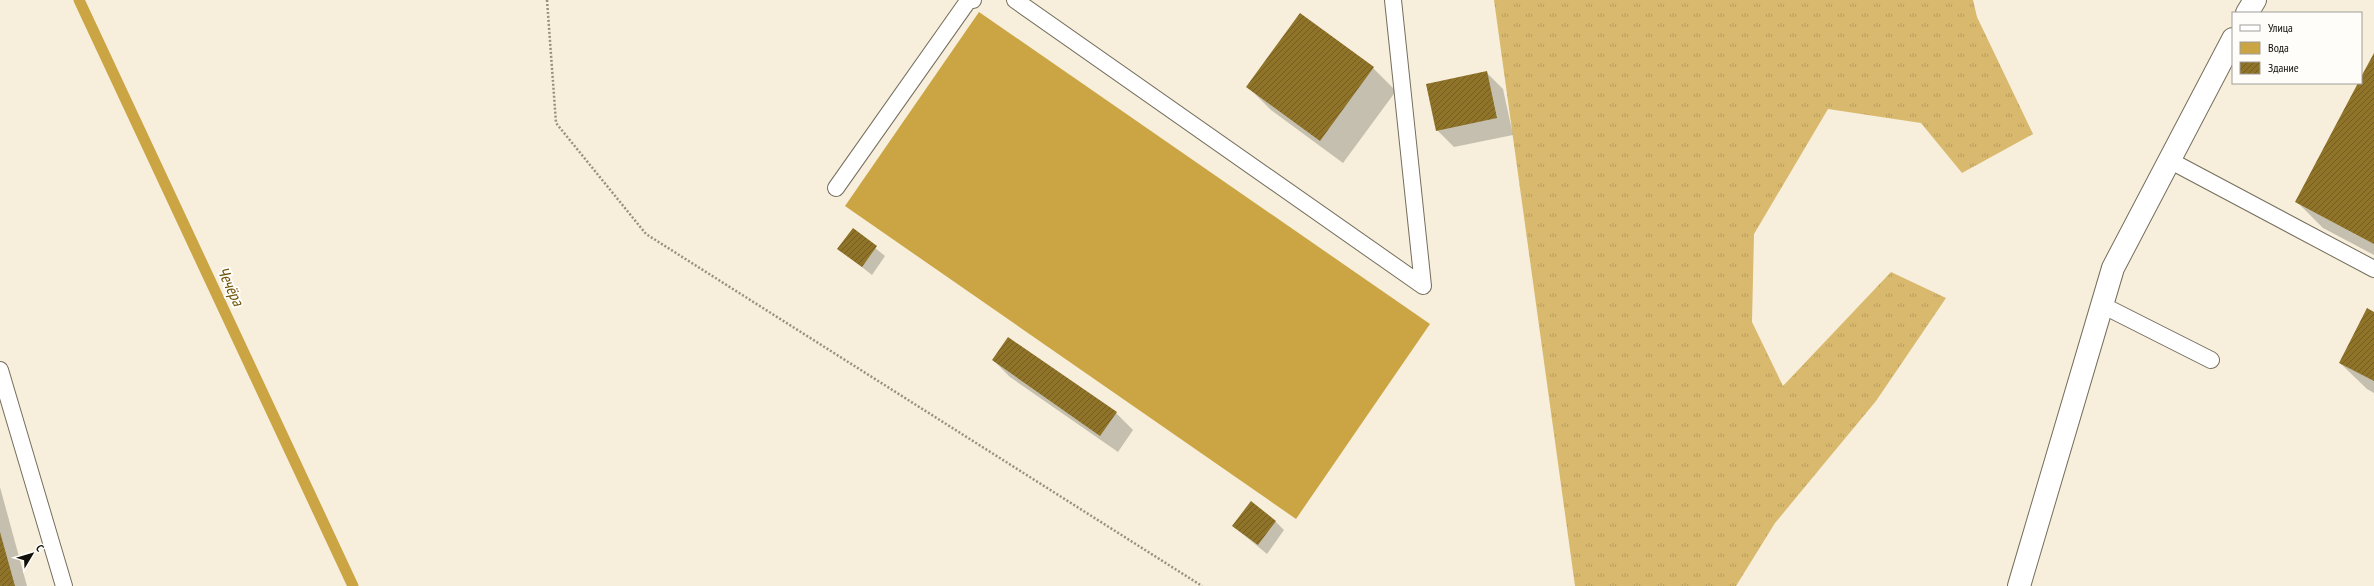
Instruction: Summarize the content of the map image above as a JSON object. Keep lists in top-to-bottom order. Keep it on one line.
{"water":["Чечёра"],"legend":["Улица","Вода","Здание"],"north":"top right"}
